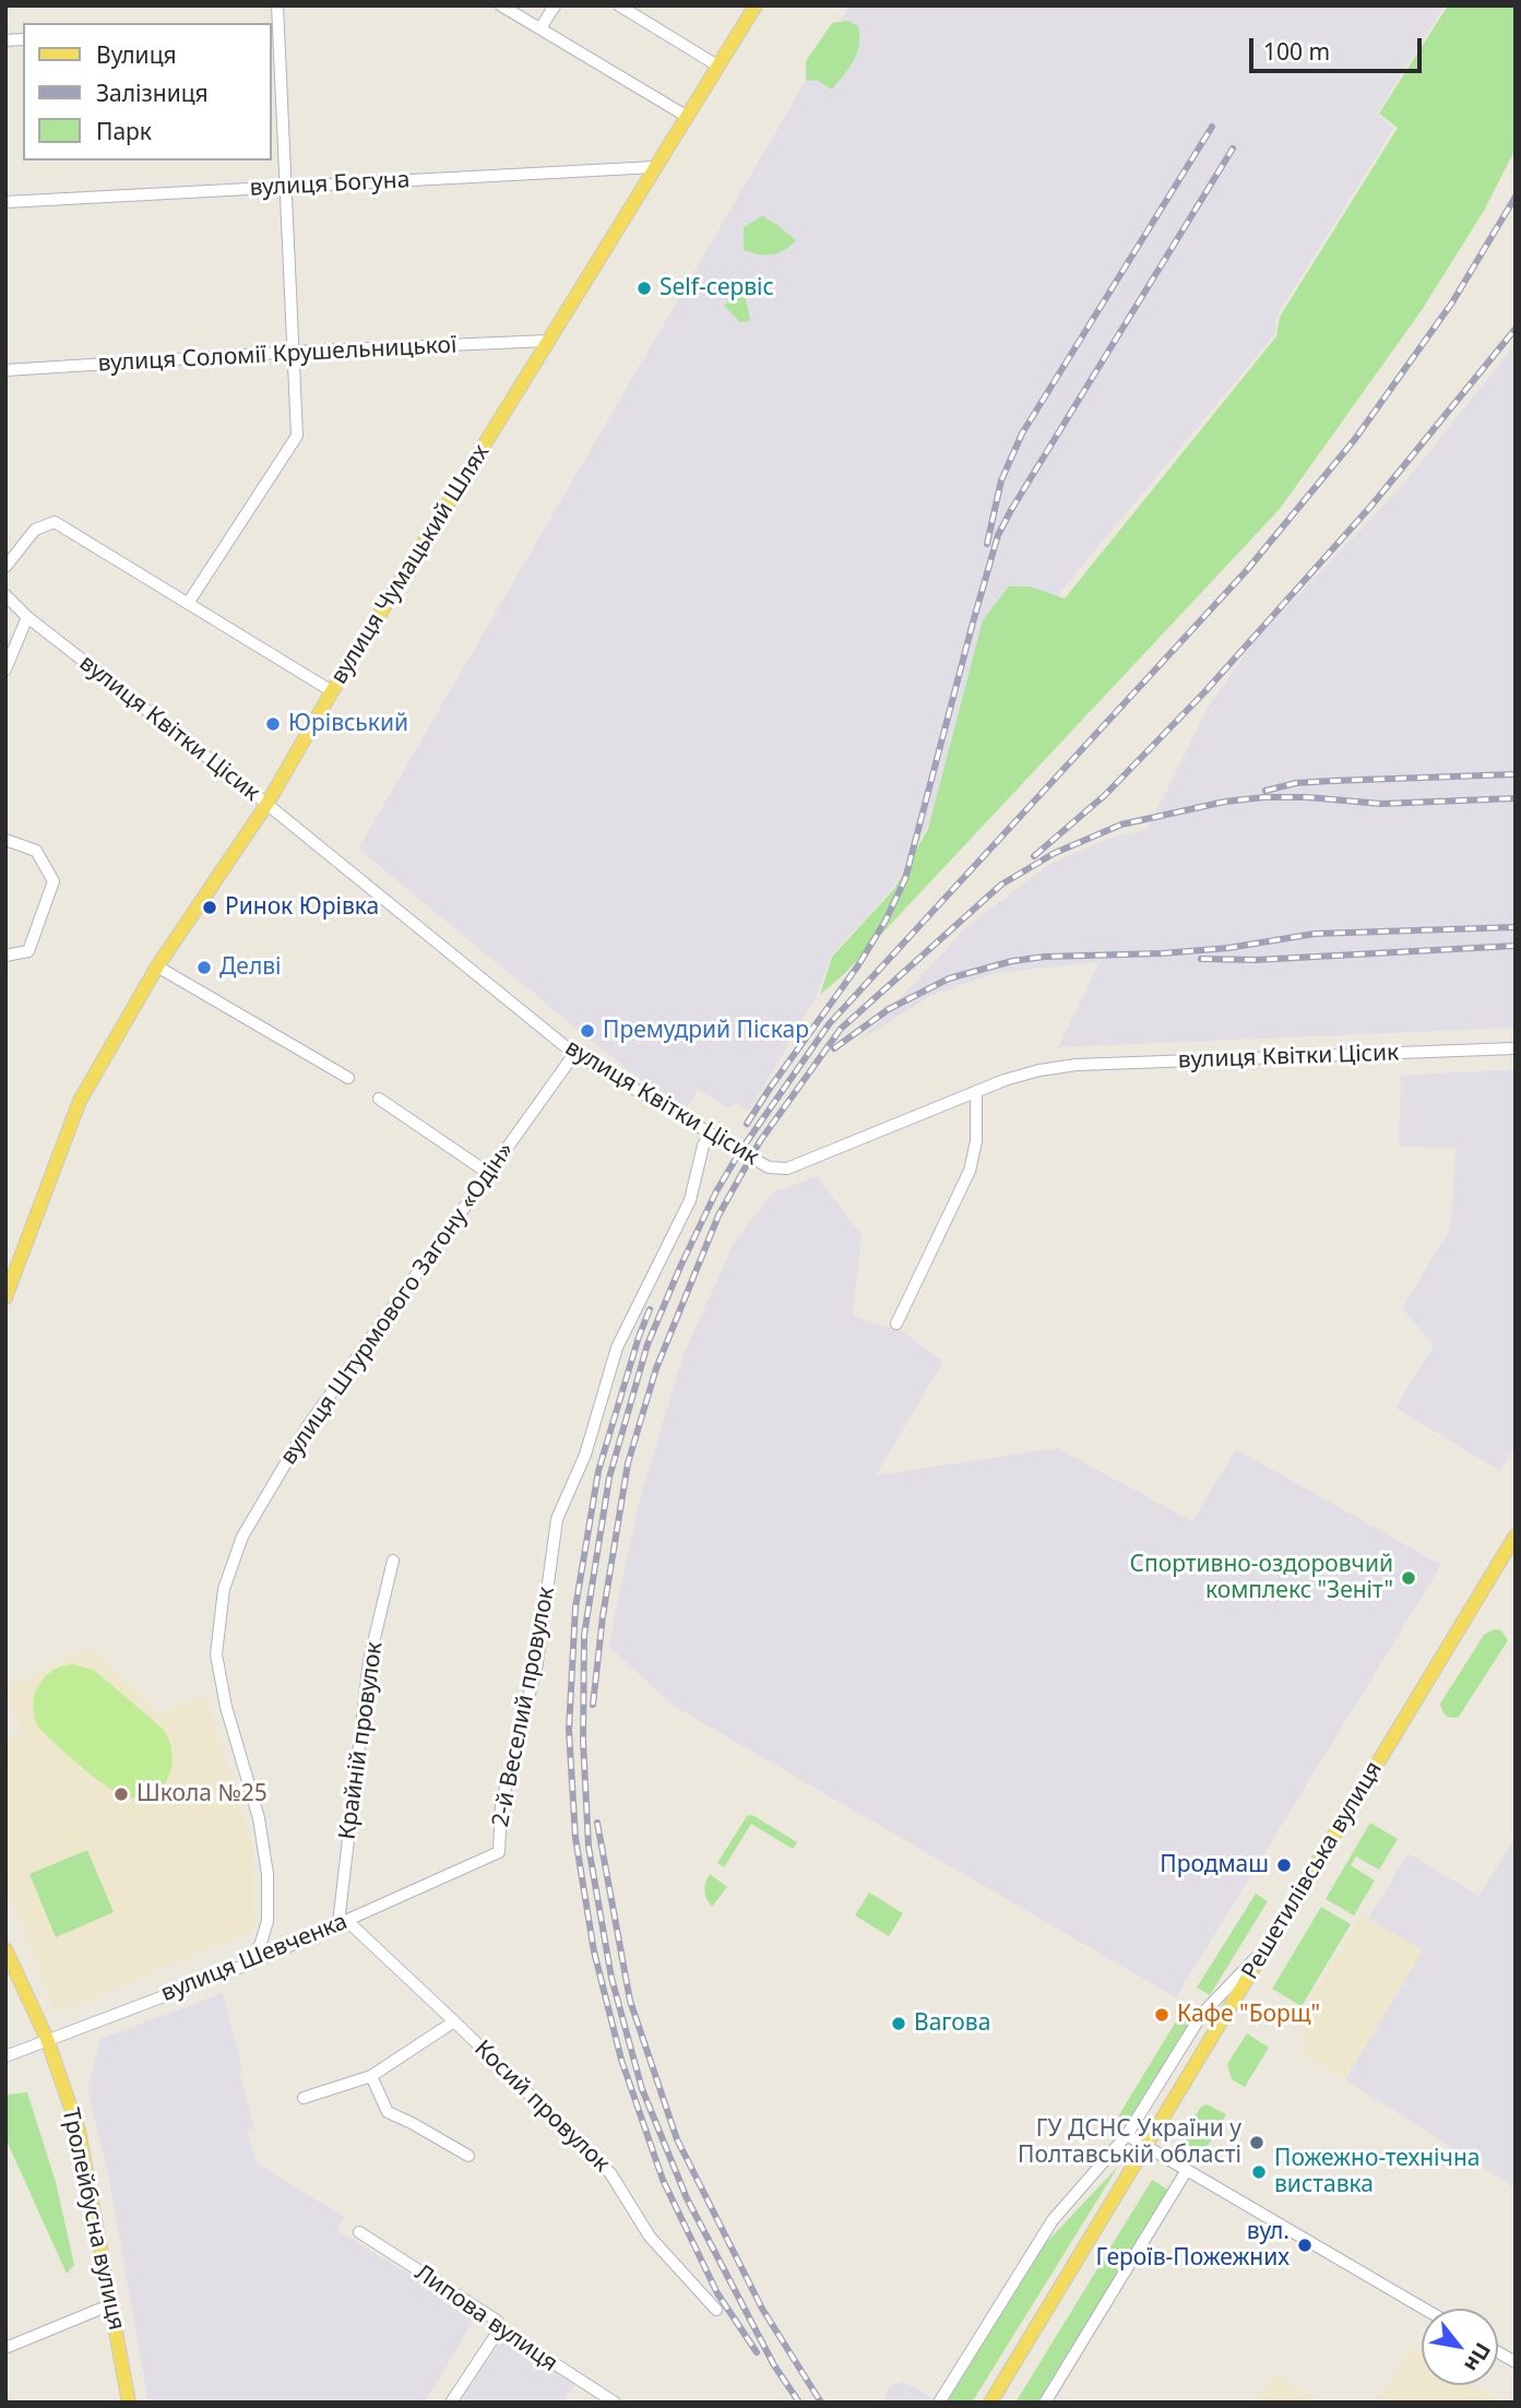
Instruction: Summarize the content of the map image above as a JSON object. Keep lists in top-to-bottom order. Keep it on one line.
{"streets":{"main road":["вулиця Чумацький Шлях","Решетилівська вулиця","Тролейбусна вулиця"],"street":["вулиця Богуна","вулиця Соломії Крушельницької","вулиця Квітки Цісик","вулиця Штурмового Загону «Одін»","2-й Веселий провулок","Крайній провулок","вулиця Шевченка","Косий провулок","Липова вулиця"]},"crossings":[["вулиця Богуна","вулиця Чумацький Шлях"],["вулиця Соломії Крушельницької","вулиця Чумацький Шлях"],["вулиця Чумацький Шлях","вулиця Квітки Цісик"],["вулиця Квітки Цісик","вулиця Штурмового Загону «Одін»"],["вулиця Квітки Цісик","2-й Веселий провулок"],["вулиця Штурмового Загону «Одін»","вулиця Шевченка"],["2-й Веселий провулок","вулиця Шевченка"],["Крайній провулок","вулиця Шевченка"],["Крайній провулок","Косий провулок"],["вулиця Шевченка","Косий провулок"],["вулиця Шевченка","Тролейбусна вулиця"]],"places":["Self-сервіс","Юрівський","Ринок Юрівка","Делві","Премудрий Піскар","Спортивно-оздоровчий комплекс \"Зеніт\"","Школа №25","Продмаш","Кафе \"Борщ\"","Вагова","ГУ ДСНС України у Полтавській області","Пожежно-технічна виставка","вул. Героїв-Пожежних"],"legend":["Вулиця","Залізниця","Парк"],"scale_bar":"100 m","north":"bottom right"}
